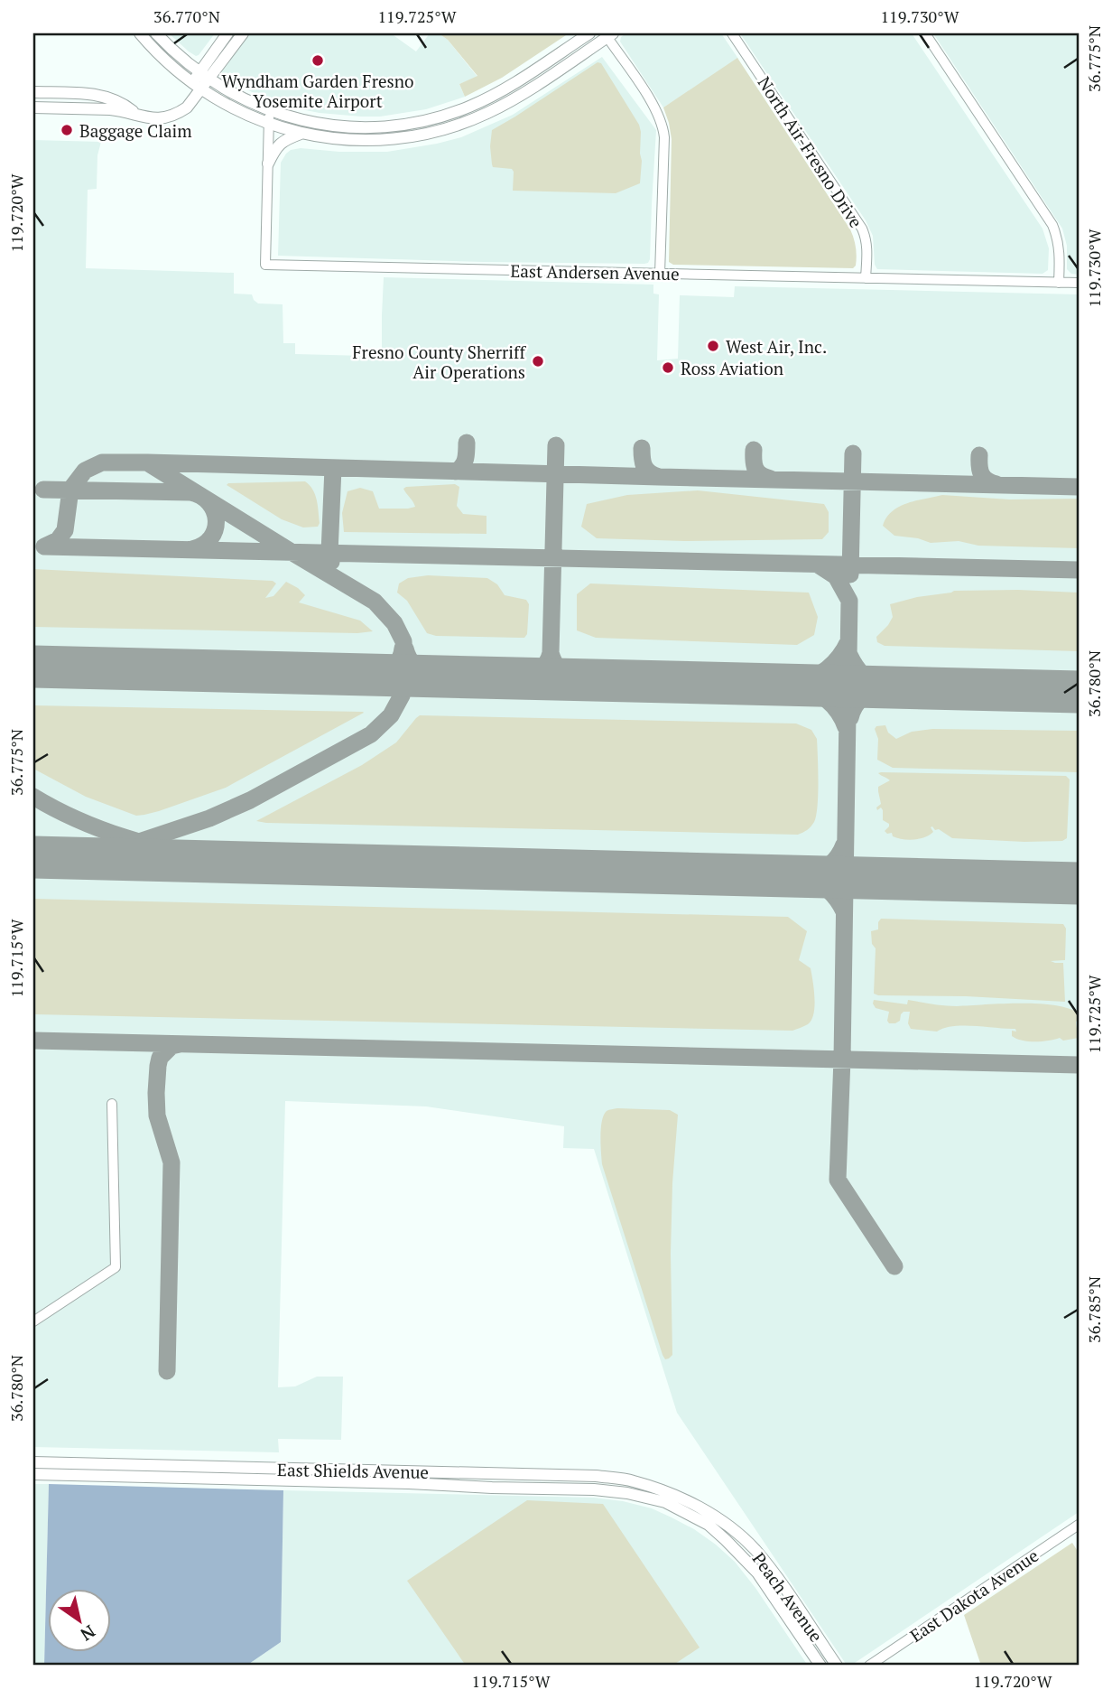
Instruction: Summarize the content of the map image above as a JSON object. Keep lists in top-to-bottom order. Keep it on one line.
{"streets":{"main road":["East Shields Avenue","Peach Avenue"],"street":["North Air-Fresno Drive","East Andersen Avenue","East Dakota Avenue"]},"crossings":[["North Air-Fresno Drive","East Andersen Avenue"],["East Shields Avenue","Peach Avenue"]],"places":["Wyndham Garden Fresno Yosemite Airport","Baggage Claim","West Air, Inc.","Fresno County Sherriff Air Operations","Ross Aviation"],"north":"bottom right","coordinates":["36.770°N","119.725°W","119.730°W","36.775°N","119.720°W","36.780°N","119.715°W","36.785°N"]}
